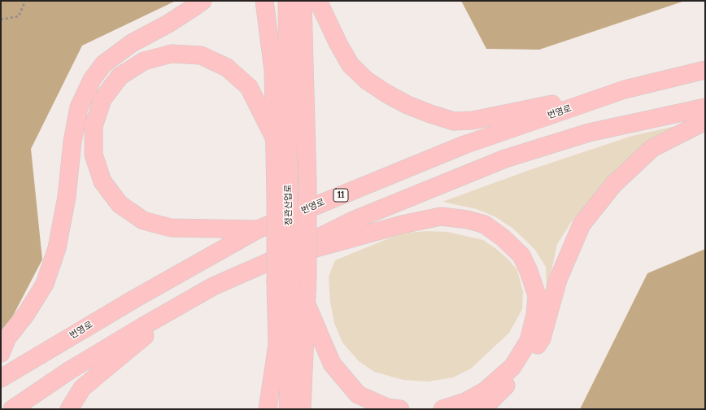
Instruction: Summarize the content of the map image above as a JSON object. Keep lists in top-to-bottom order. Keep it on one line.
{"streets":{"highway":["번영로","11","정관산업로"]}}
